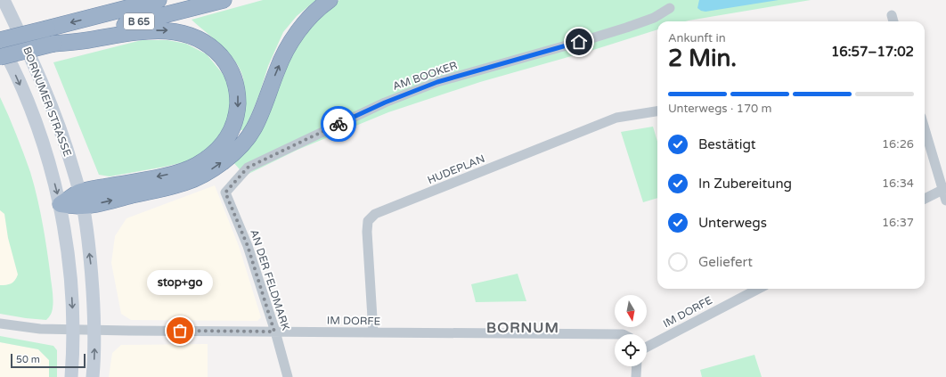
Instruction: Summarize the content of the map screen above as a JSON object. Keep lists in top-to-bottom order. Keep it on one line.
{"streets":{"highway":["B 65"],"main road":["BORNUMER STRASSE"],"street":["AM BOOKER","HUDEPLAN","AN DER FELDMARK","IM DORFE"]},"crossings":[["B 65","BORNUMER STRASSE"],["AM BOOKER","AN DER FELDMARK"],["BORNUMER STRASSE","IM DORFE"],["HUDEPLAN","IM DORFE"],["AN DER FELDMARK","IM DORFE"]],"districts":["BORNUM"],"places":["stop+go"],"scale_bar":"50 m","north":"bottom","page":{"heading":["2 Min.","Ankunft in","16:57–17:02"],"bar":"Unterwegs · 170 m","list":[["Bestätigt","16:26"],["In Zubereitung","16:34"],["Unterwegs","16:37"],"Geliefert"],"bubble":"stop+go","scale":"50 m"}}
